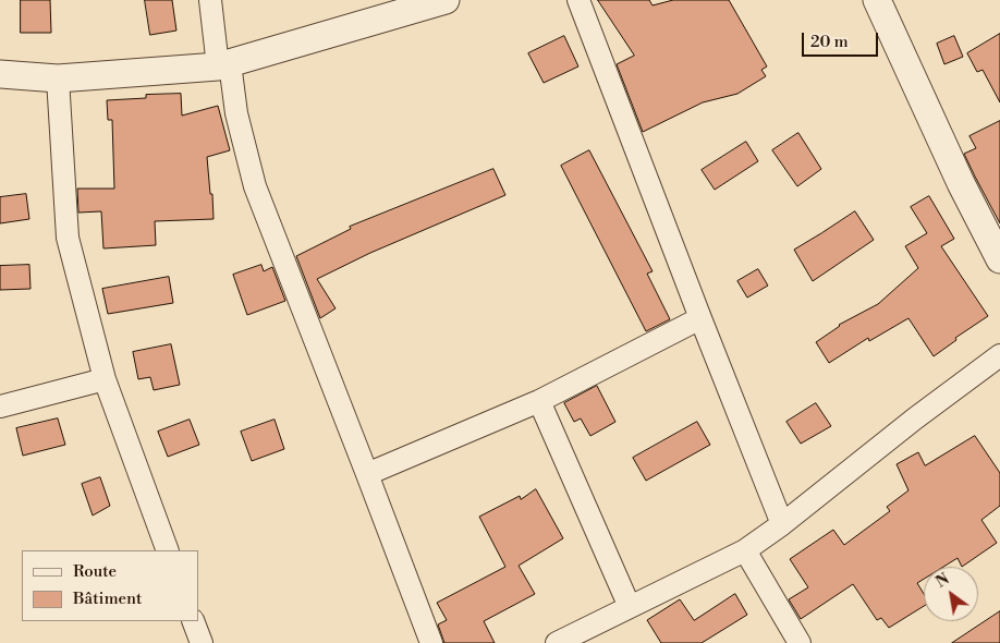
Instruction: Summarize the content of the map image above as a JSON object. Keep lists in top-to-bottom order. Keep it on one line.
{"legend":["Route","Bâtiment"],"scale_bar":"20 m","north":"top left"}
